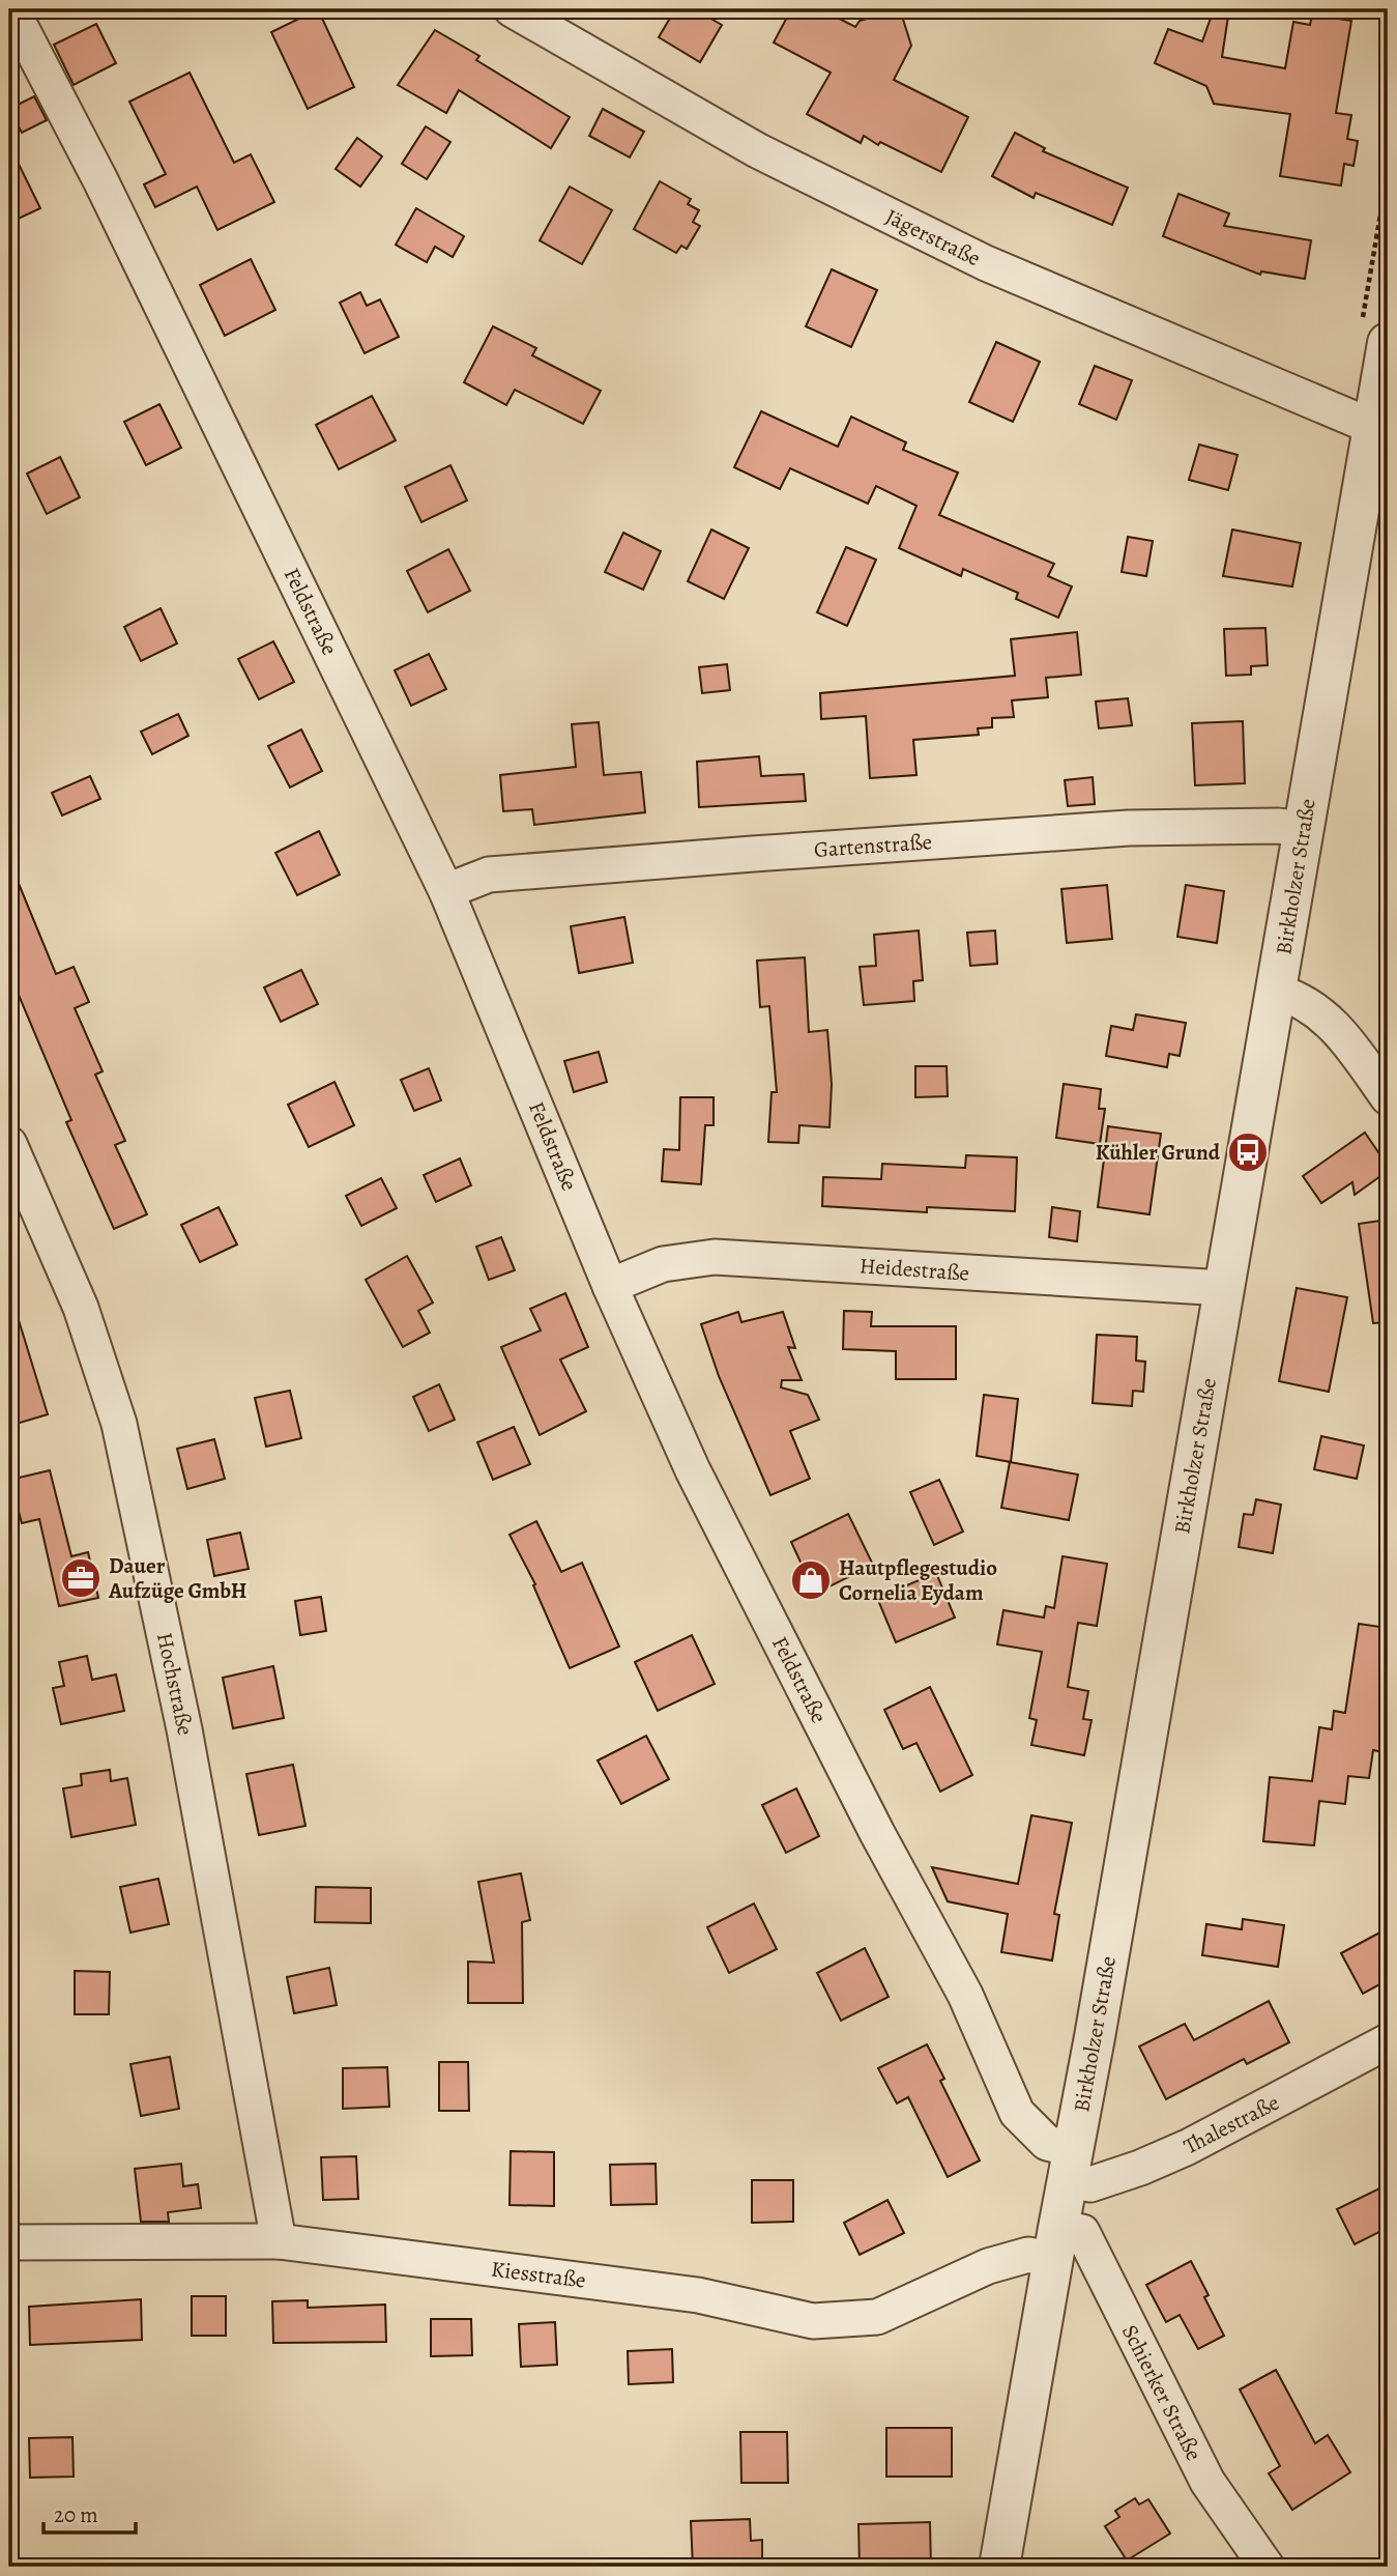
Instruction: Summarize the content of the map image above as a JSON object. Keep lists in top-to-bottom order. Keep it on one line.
{"streets":{"street":["Jägerstraße","Feldstraße","Gartenstraße","Birkholzer Straße","Heidestraße","Hochstraße","Thalestraße","Kiesstraße","Schierker Straße"]},"crossings":[["Jägerstraße","Birkholzer Straße"],["Feldstraße","Gartenstraße"],["Feldstraße","Birkholzer Straße"],["Feldstraße","Heidestraße"],["Feldstraße","Thalestraße"],["Gartenstraße","Birkholzer Straße"],["Birkholzer Straße","Heidestraße"],["Birkholzer Straße","Thalestraße"],["Birkholzer Straße","Kiesstraße"],["Birkholzer Straße","Schierker Straße"],["Hochstraße","Kiesstraße"],["Kiesstraße","Schierker Straße"]],"places":{"bus stop":["Kühler Grund"],"office":["Dauer Aufzüge GmbH"],"shop":["Hautpflegestudio Cornelia Eydam"]},"scale_bar":"20 m"}
